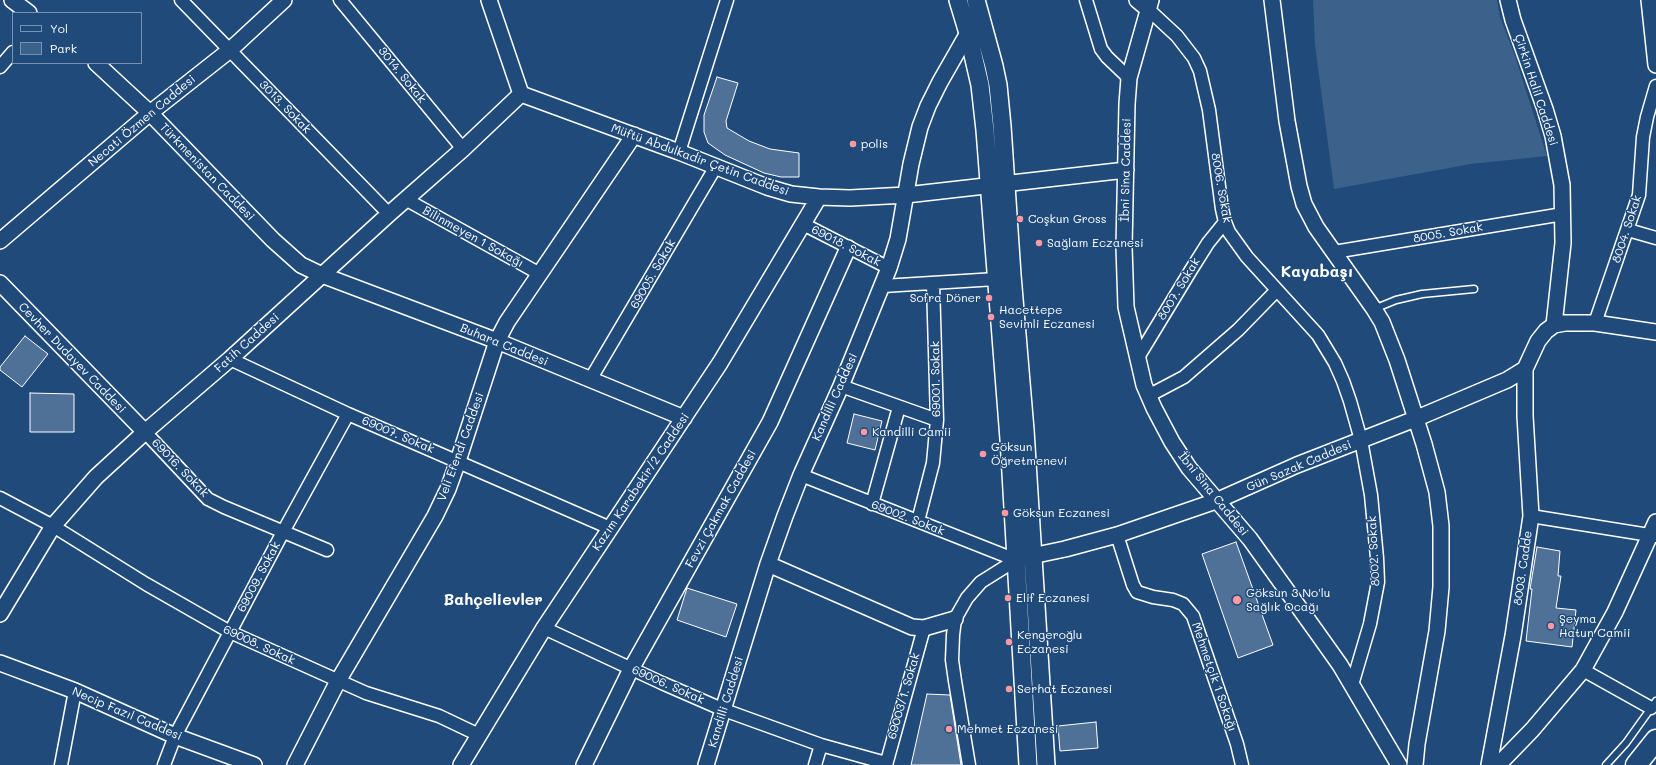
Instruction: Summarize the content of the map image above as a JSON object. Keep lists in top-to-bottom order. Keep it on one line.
{"streets":{"street":["3014. Sokak","Çirkin Halil Caddesi","3013. Sokak","Necati Özmen Caddesi","Müftü Abdulkadir Çetin Caddesi","İbni Sina Caddesi","Türkmenistan Caddesi","8006. Sokak","8004. Sokak","8005. Sokak","Bilinmeyen 1 Sokağı","69018. Sokak","69005. Sokak","8007. Sokak","Fatih Caddesi","Buhara Caddesi","Cevher Dudayev Caddesi","69001. Sokak","Kandilli Caddesi","69007. Sokak","Veli Efendi Caddesi","Gün Sazak Caddesi","69016. Sokak","Kazım Karabekir/2 Caddesi","Fevzi Çakmak Caddesi","69002. Sokak","8002. Sokak","8003. Cadde","69009. Sokak","69008. Sokak","Mehmetçik 1 Sokağı","69006. Sokak","69003/1. Sokak","Necip Fazıl Caddesi"]},"crossings":[["3014. Sokak","Fatih Caddesi"],["Çirkin Halil Caddesi","8005. Sokak"],["3013. Sokak","Necati Özmen Caddesi"],["3013. Sokak","Fatih Caddesi"],["Necati Özmen Caddesi","Türkmenistan Caddesi"],["Müftü Abdulkadir Çetin Caddesi","İbni Sina Caddesi"],["Müftü Abdulkadir Çetin Caddesi","69005. Sokak"],["Müftü Abdulkadir Çetin Caddesi","Fatih Caddesi"],["Müftü Abdulkadir Çetin Caddesi","Kandilli Caddesi"],["Müftü Abdulkadir Çetin Caddesi","Veli Efendi Caddesi"],["Müftü Abdulkadir Çetin Caddesi","Kazım Karabekir/2 Caddesi"],["İbni Sina Caddesi","8006. Sokak"],["İbni Sina Caddesi","8007. Sokak"],["İbni Sina Caddesi","Gün Sazak Caddesi"],["İbni Sina Caddesi","8002. Sokak"],["Türkmenistan Caddesi","Fatih Caddesi"],["Türkmenistan Caddesi","Buhara Caddesi"],["8006. Sokak","8007. Sokak"],["8006. Sokak","Gün Sazak Caddesi"],["8006. Sokak","8002. Sokak"],["Bilinmeyen 1 Sokağı","Fatih Caddesi"],["Bilinmeyen 1 Sokağı","Veli Efendi Caddesi"],["69018. Sokak","Kandilli Caddesi"],["69018. Sokak","Kazım Karabekir/2 Caddesi"],["69018. Sokak","Fevzi Çakmak Caddesi"],["69005. Sokak","Buhara Caddesi"],["Fatih Caddesi","Buhara Caddesi"],["Fatih Caddesi","Cevher Dudayev Caddesi"],["Fatih Caddesi","69007. Sokak"],["Fatih Caddesi","69016. Sokak"],["Fatih Caddesi","69008. Sokak"],["Buhara Caddesi","Veli Efendi Caddesi"],["Buhara Caddesi","Kazım Karabekir/2 Caddesi"],["Cevher Dudayev Caddesi","69016. Sokak"],["69001. Sokak","69002. Sokak"],["Kandilli Caddesi","69002. Sokak"],["Kandilli Caddesi","69006. Sokak"],["69007. Sokak","Veli Efendi Caddesi"],["69007. Sokak","Kazım Karabekir/2 Caddesi"],["69007. Sokak","69009. Sokak"],["Veli Efendi Caddesi","69008. Sokak"],["Gün Sazak Caddesi","69002. Sokak"],["Gün Sazak Caddesi","8002. Sokak"],["Gün Sazak Caddesi","8003. Cadde"],["Gün Sazak Caddesi","Mehmetçik 1 Sokağı"],["69016. Sokak","69009. Sokak"],["Kazım Karabekir/2 Caddesi","69008. Sokak"],["Kazım Karabekir/2 Caddesi","69006. Sokak"],["Fevzi Çakmak Caddesi","69006. Sokak"],["69009. Sokak","69008. Sokak"],["69009. Sokak","Necip Fazıl Caddesi"],["69006. Sokak","69003/1. Sokak"]],"districts":["Kayabaşı","Bahçelievler"],"places":["polis","Coşkun Gross","Sağlam Eczanesi","Sofra Döner","Hacettepe Sevimli Eczanesi","Kandilli Camii","Göksun Öğretmenevi","Göksun Eczanesi","Elif Eczanesi","Göksun 3 No'lu Sağlık Ocağı","Şeyma Hatun Camii","Kengeroğlu Eczanesi","Serhat Eczanesi","Mehmet Eczanesi"],"legend":["Yol","Park"]}
